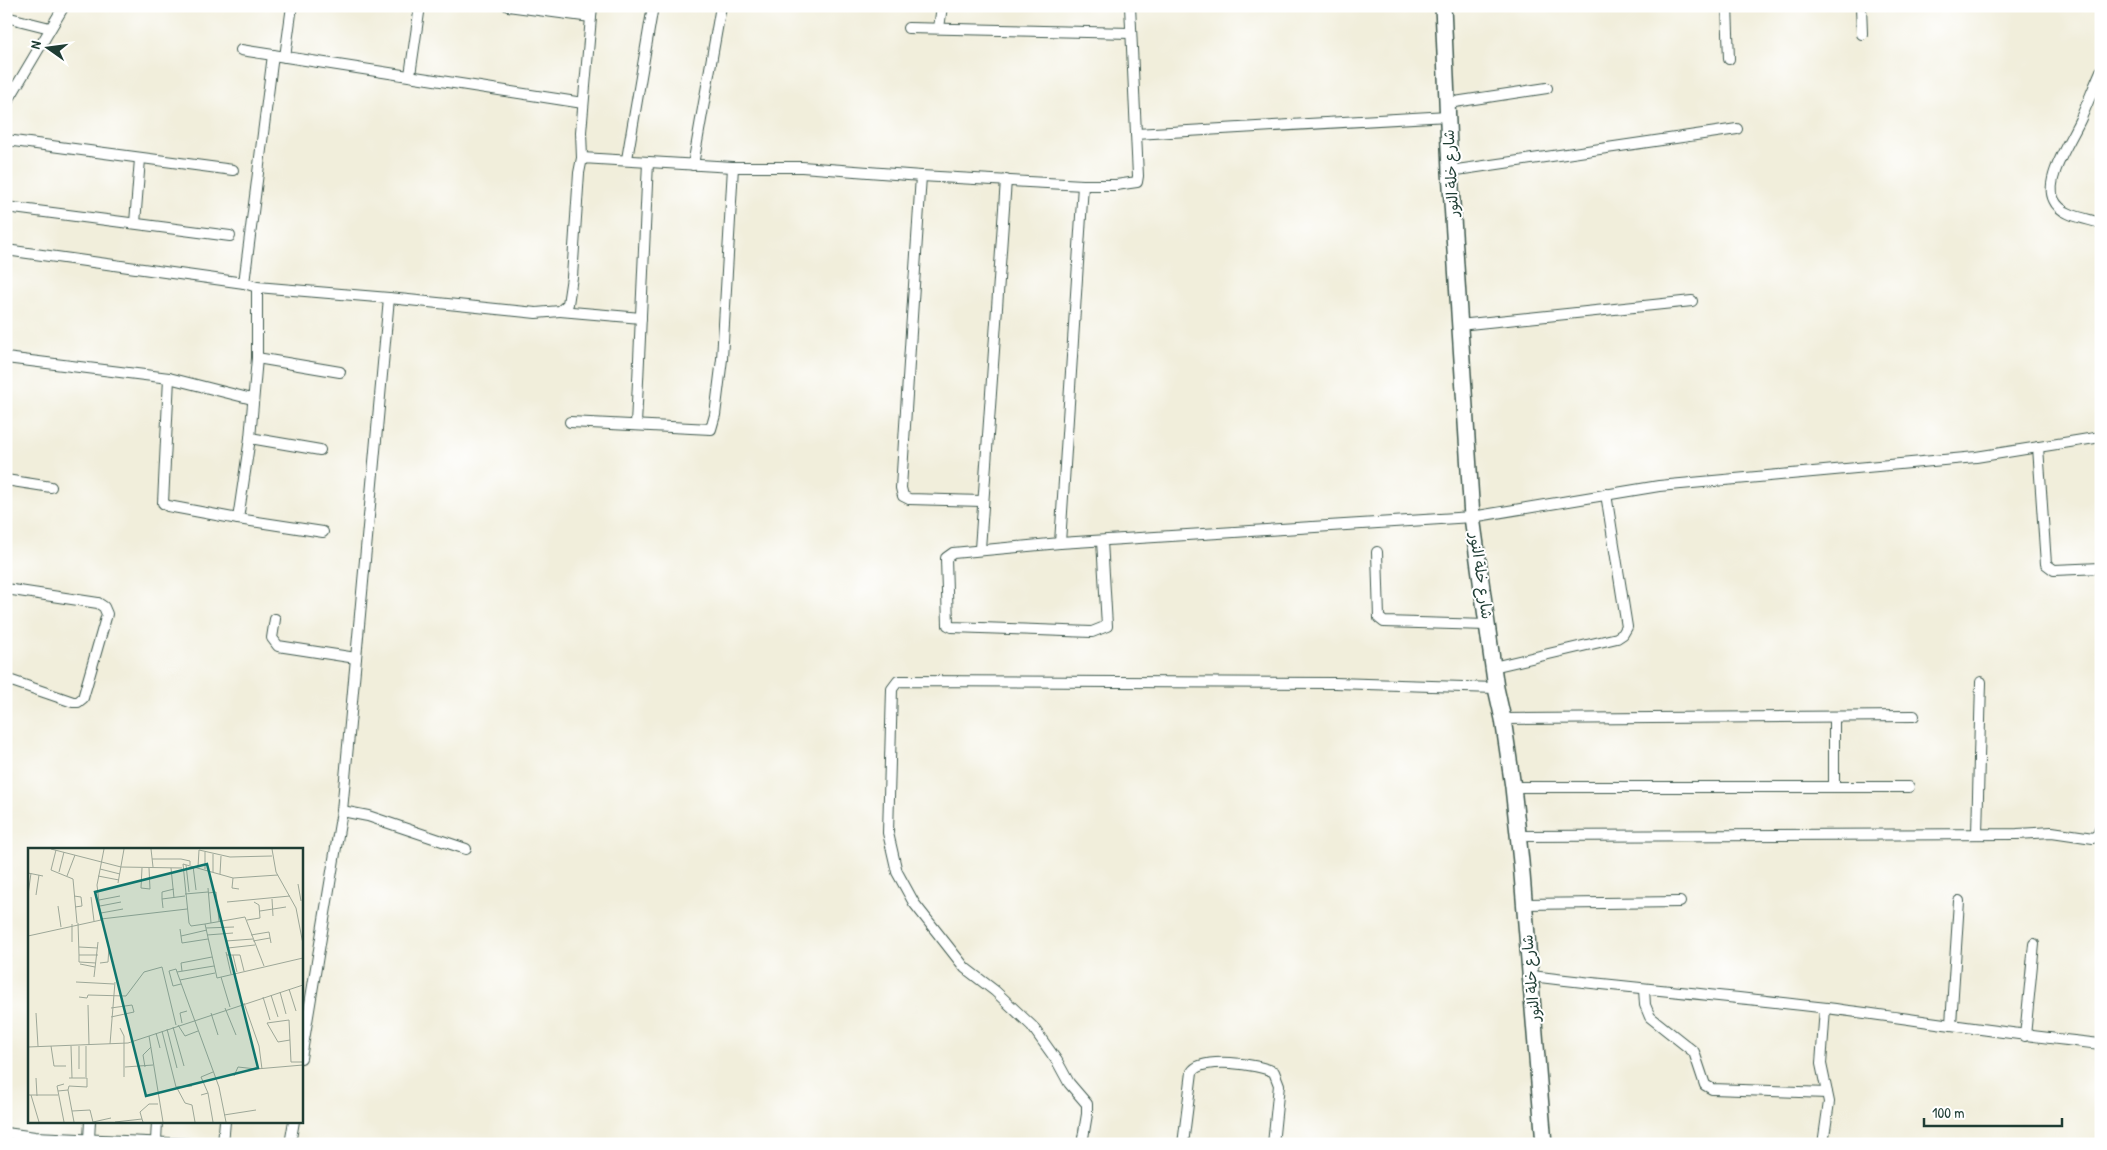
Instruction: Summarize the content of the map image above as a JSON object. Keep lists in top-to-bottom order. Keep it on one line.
{"streets":{"street":["شارع خلة النور"]},"scale_bar":"100 m","north":"left"}
